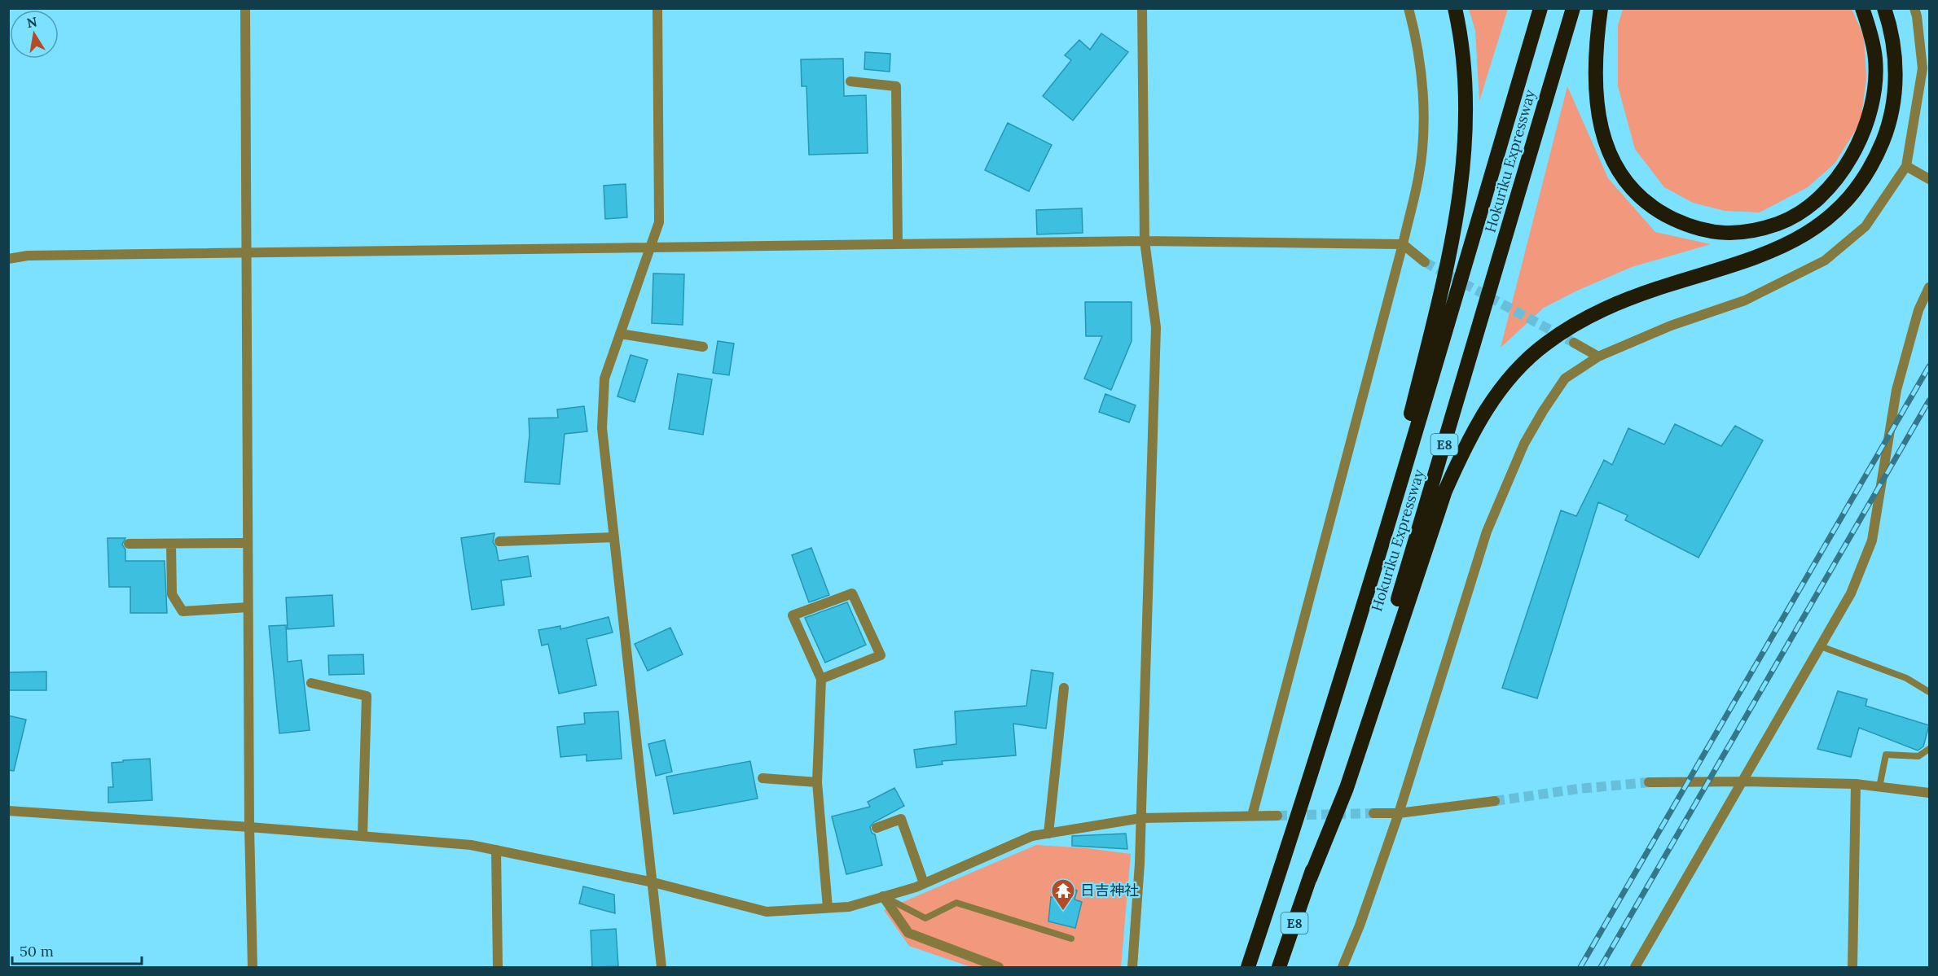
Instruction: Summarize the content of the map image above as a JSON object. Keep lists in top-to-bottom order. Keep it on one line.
{"streets":{"highway":["Hokuriku Expressway","E8"]},"places":{"temple":["日吉神社"]},"scale_bar":"50 m","north":"top"}
